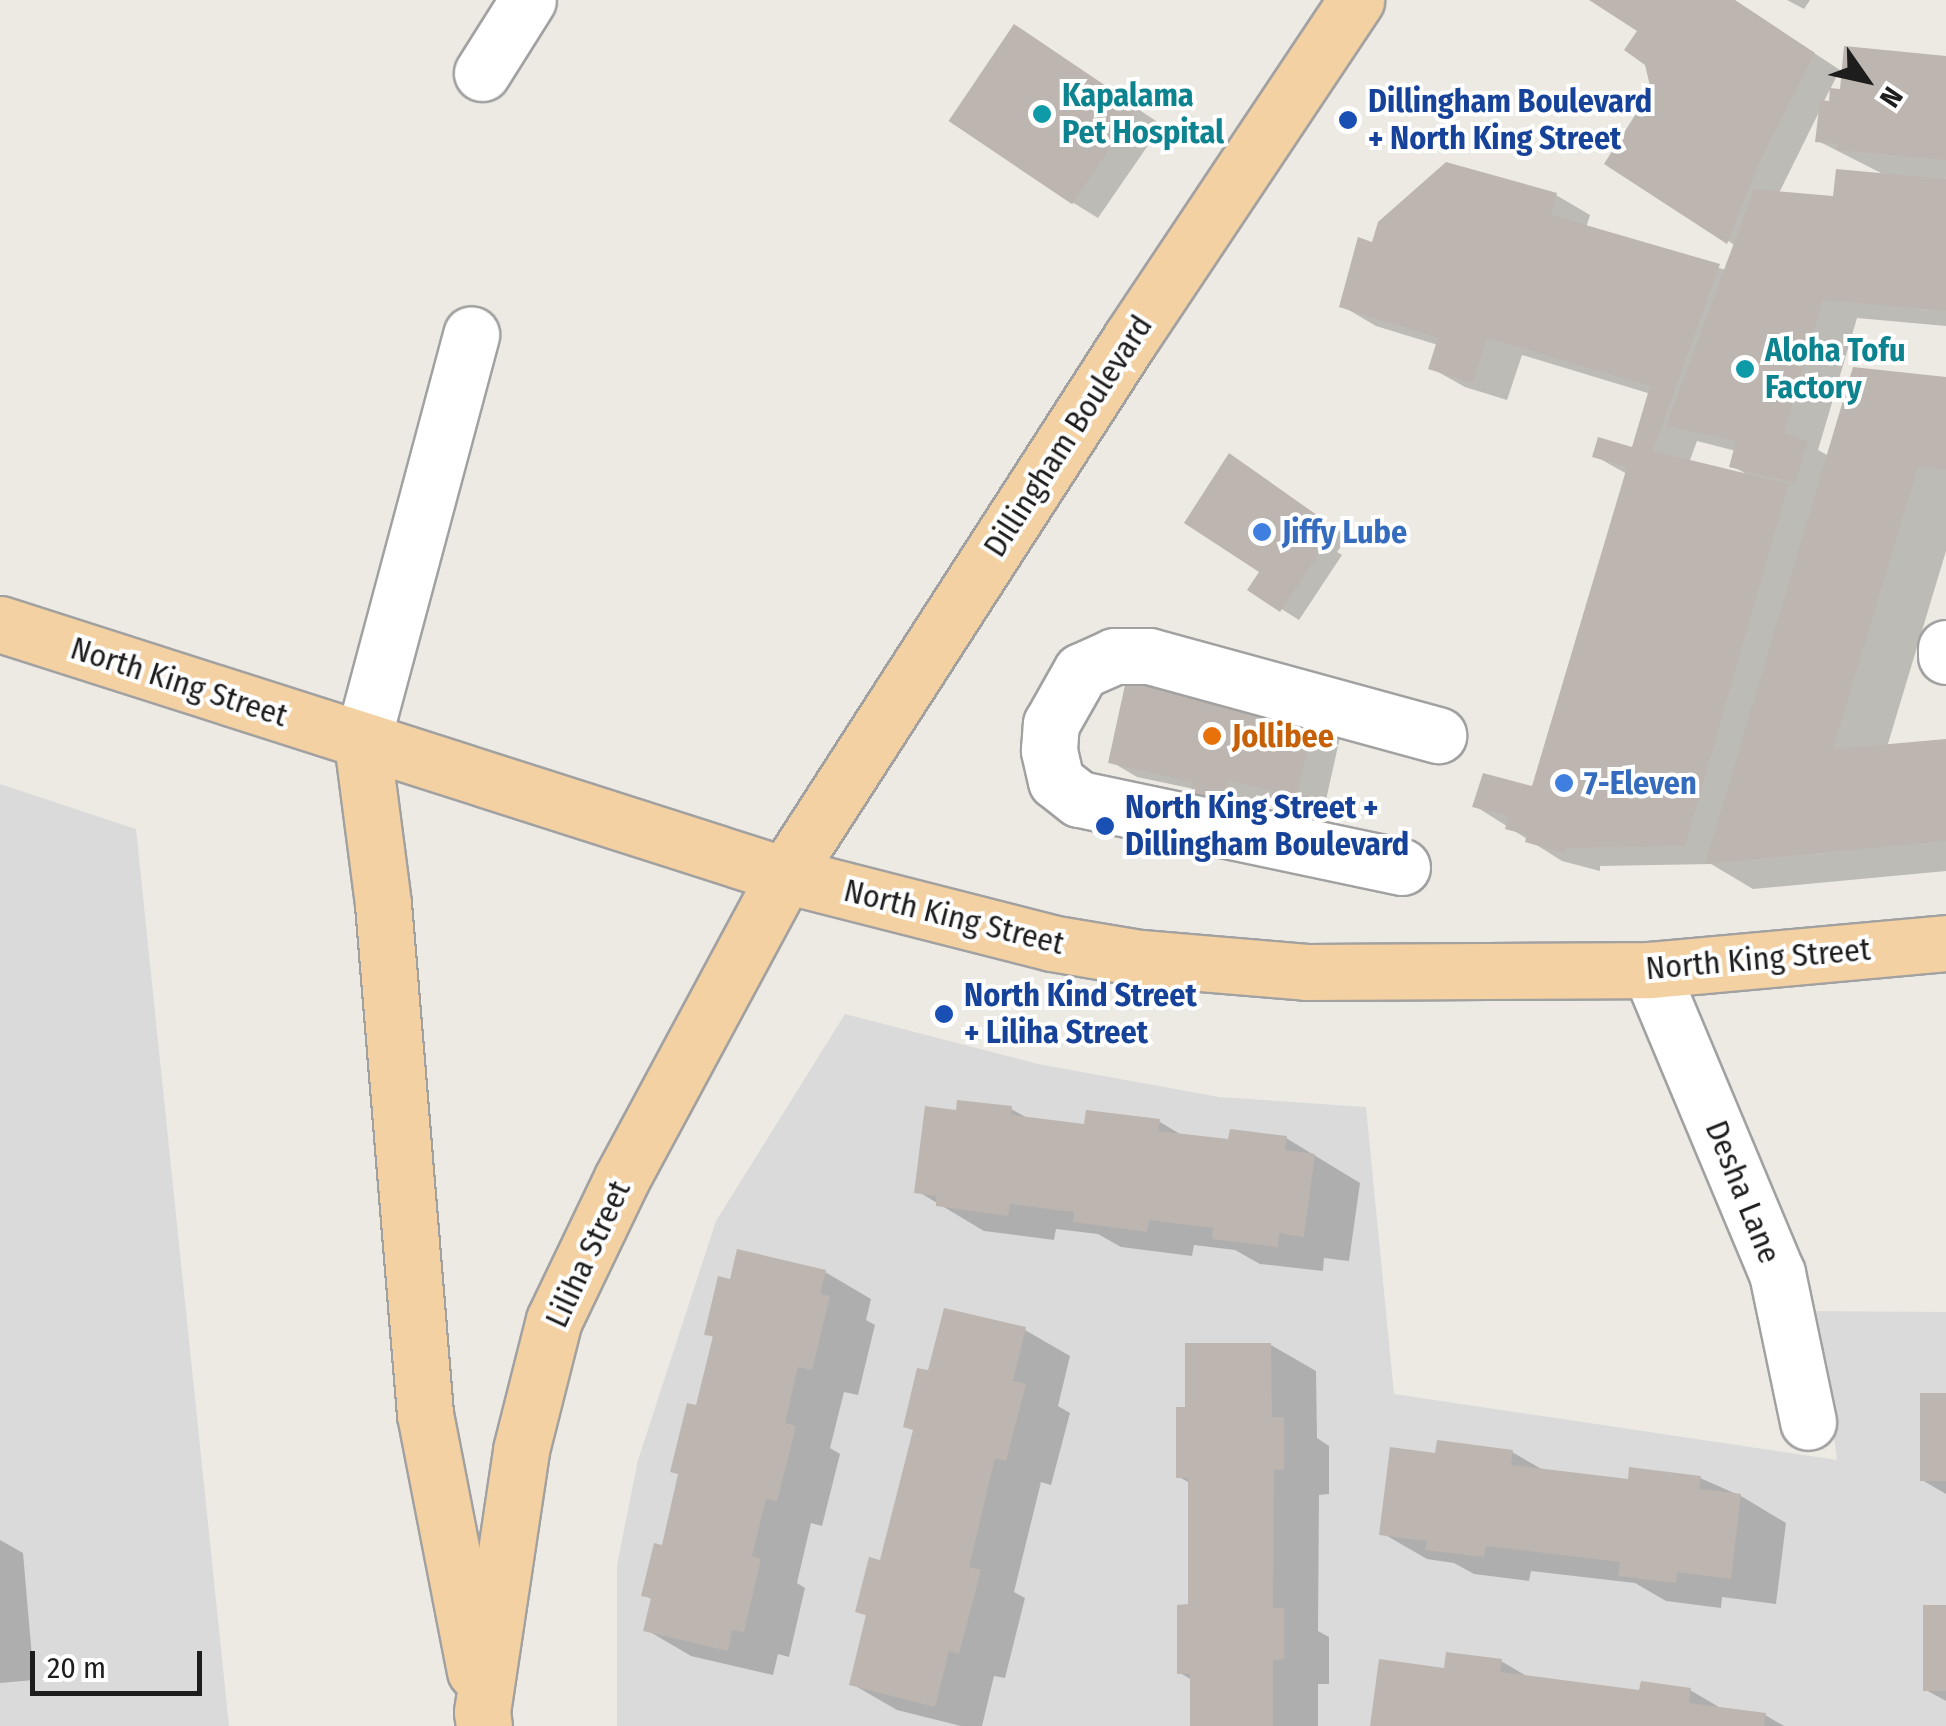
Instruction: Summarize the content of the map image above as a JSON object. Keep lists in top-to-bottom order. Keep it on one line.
{"streets":{"main road":["Dillingham Boulevard","North King Street","Liliha Street"],"street":["Desha Lane"]},"crossings":[["Dillingham Boulevard","North King Street"],["Dillingham Boulevard","Liliha Street"],["North King Street","Desha Lane"],["North King Street","Liliha Street"]],"places":["Kapalama Pet Hospital","Dillingham Boulevard + North King Street","Aloha Tofu Factory","Jiffy Lube","Jollibee","7-Eleven","North King Street + Dillingham Boulevard","North Kind Street + Liliha Street"],"scale_bar":"20 m","north":"bottom right"}
